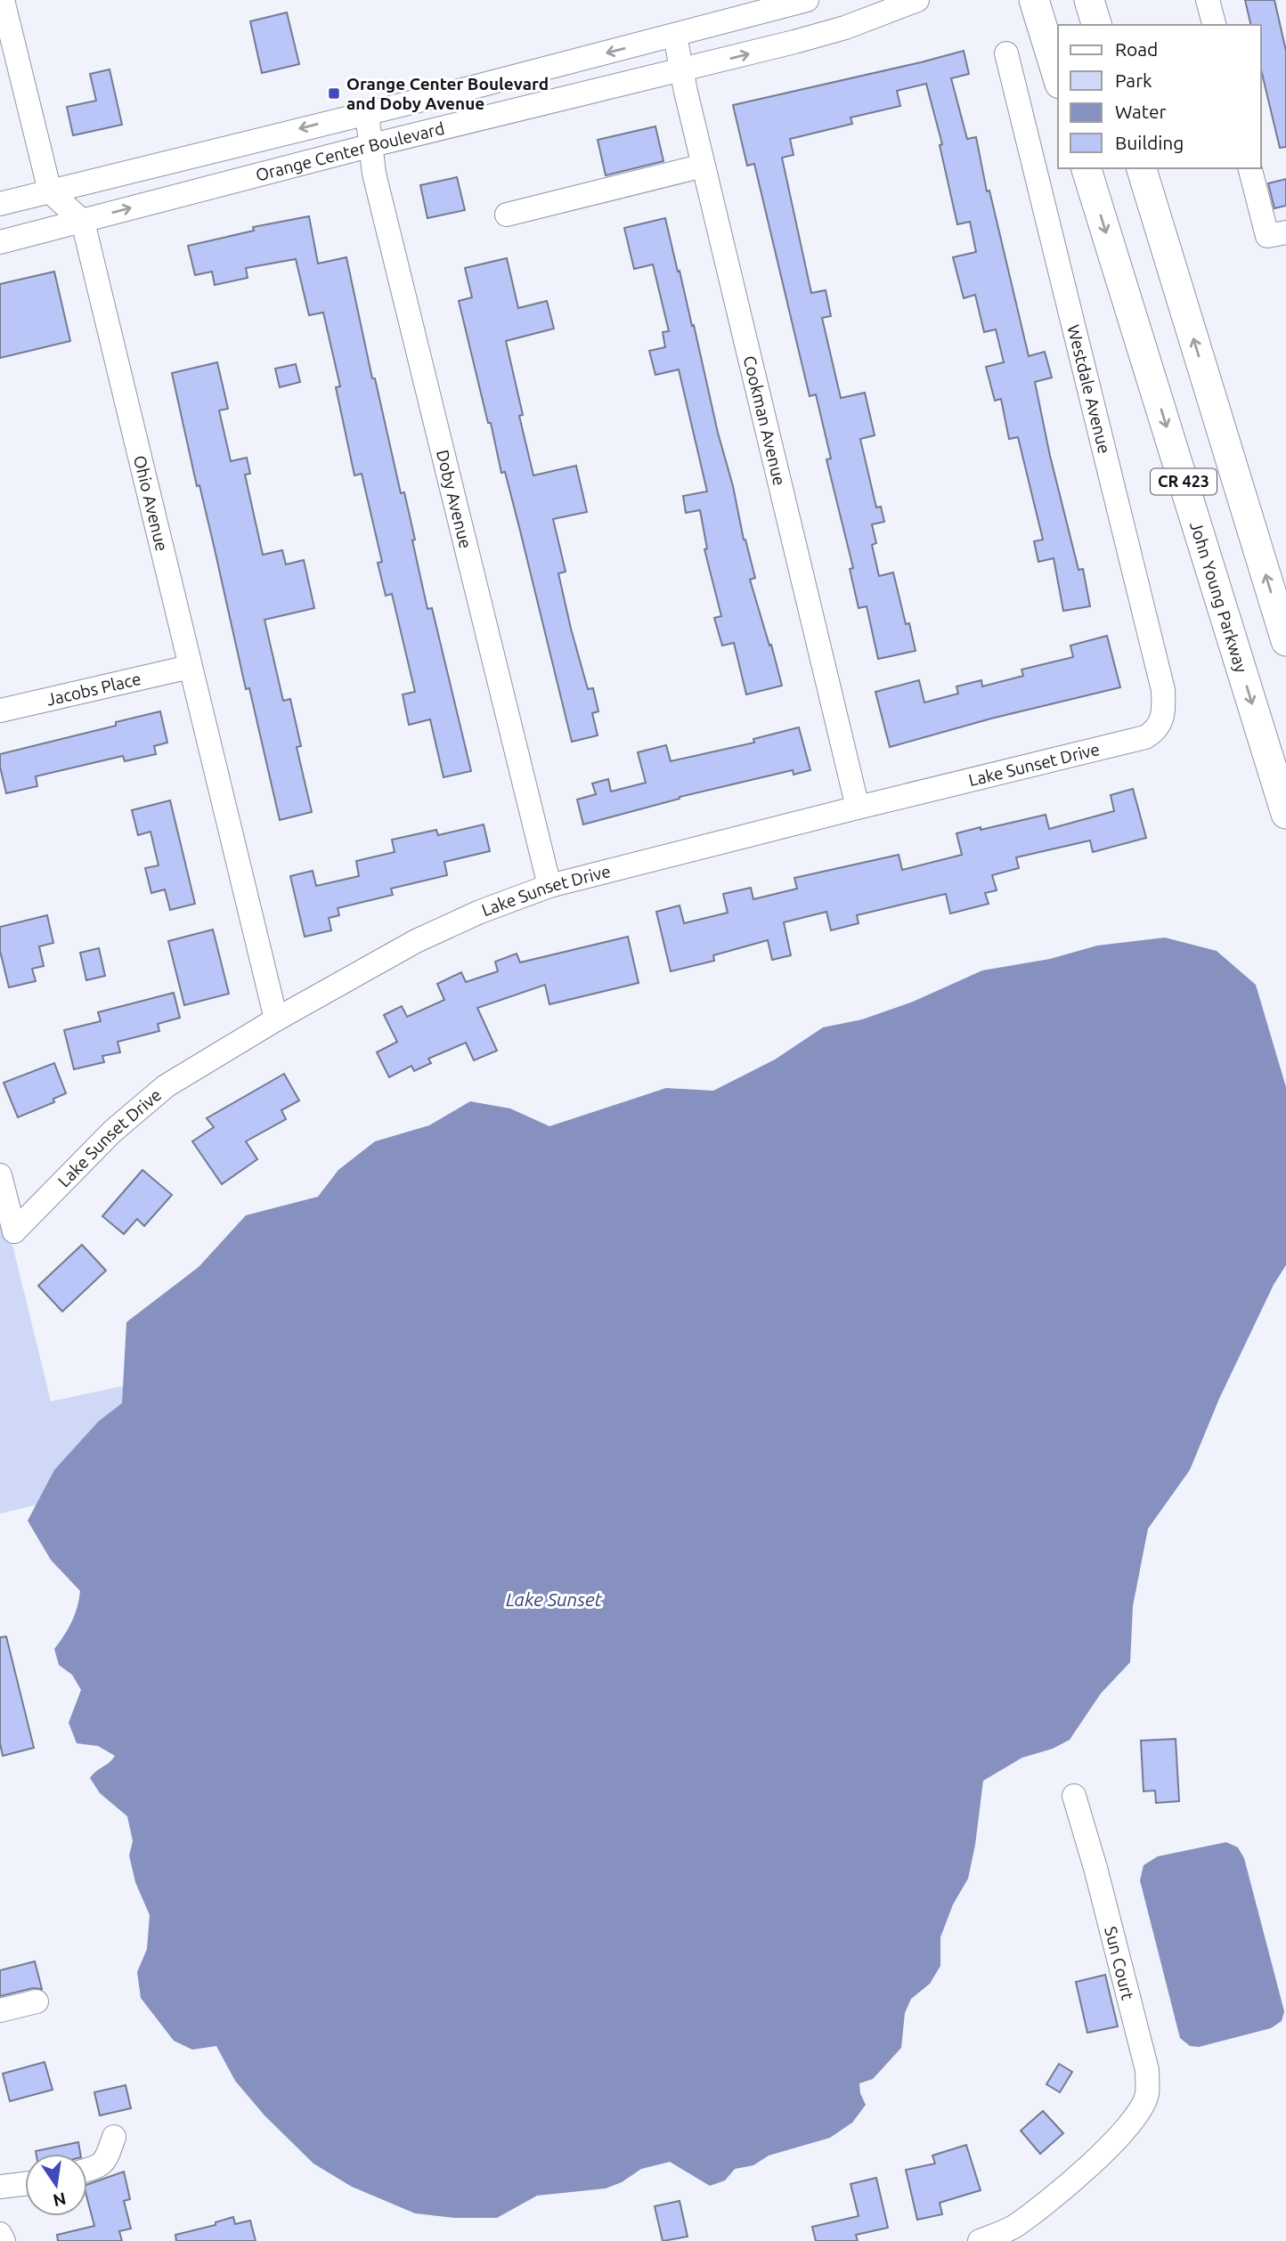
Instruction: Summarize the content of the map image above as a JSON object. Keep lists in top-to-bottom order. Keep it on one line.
{"streets":{"main road":["CR 423","John Young Parkway"],"street":["Orange Center Boulevard","Westdale Avenue","Cookman Avenue","Doby Avenue","Ohio Avenue","Jacobs Place","Lake Sunset Drive","Sun Court"]},"crossings":[["Orange Center Boulevard","Cookman Avenue"],["Orange Center Boulevard","Doby Avenue"],["Orange Center Boulevard","Ohio Avenue"],["Westdale Avenue","Lake Sunset Drive"],["Cookman Avenue","Lake Sunset Drive"],["Doby Avenue","Lake Sunset Drive"],["Ohio Avenue","Jacobs Place"],["Ohio Avenue","Lake Sunset Drive"]],"water":["Lake Sunset"],"places":{"transit":["Orange Center Boulevard and Doby Avenue"]},"legend":["Road","Park","Water","Building"],"north":"bottom"}
